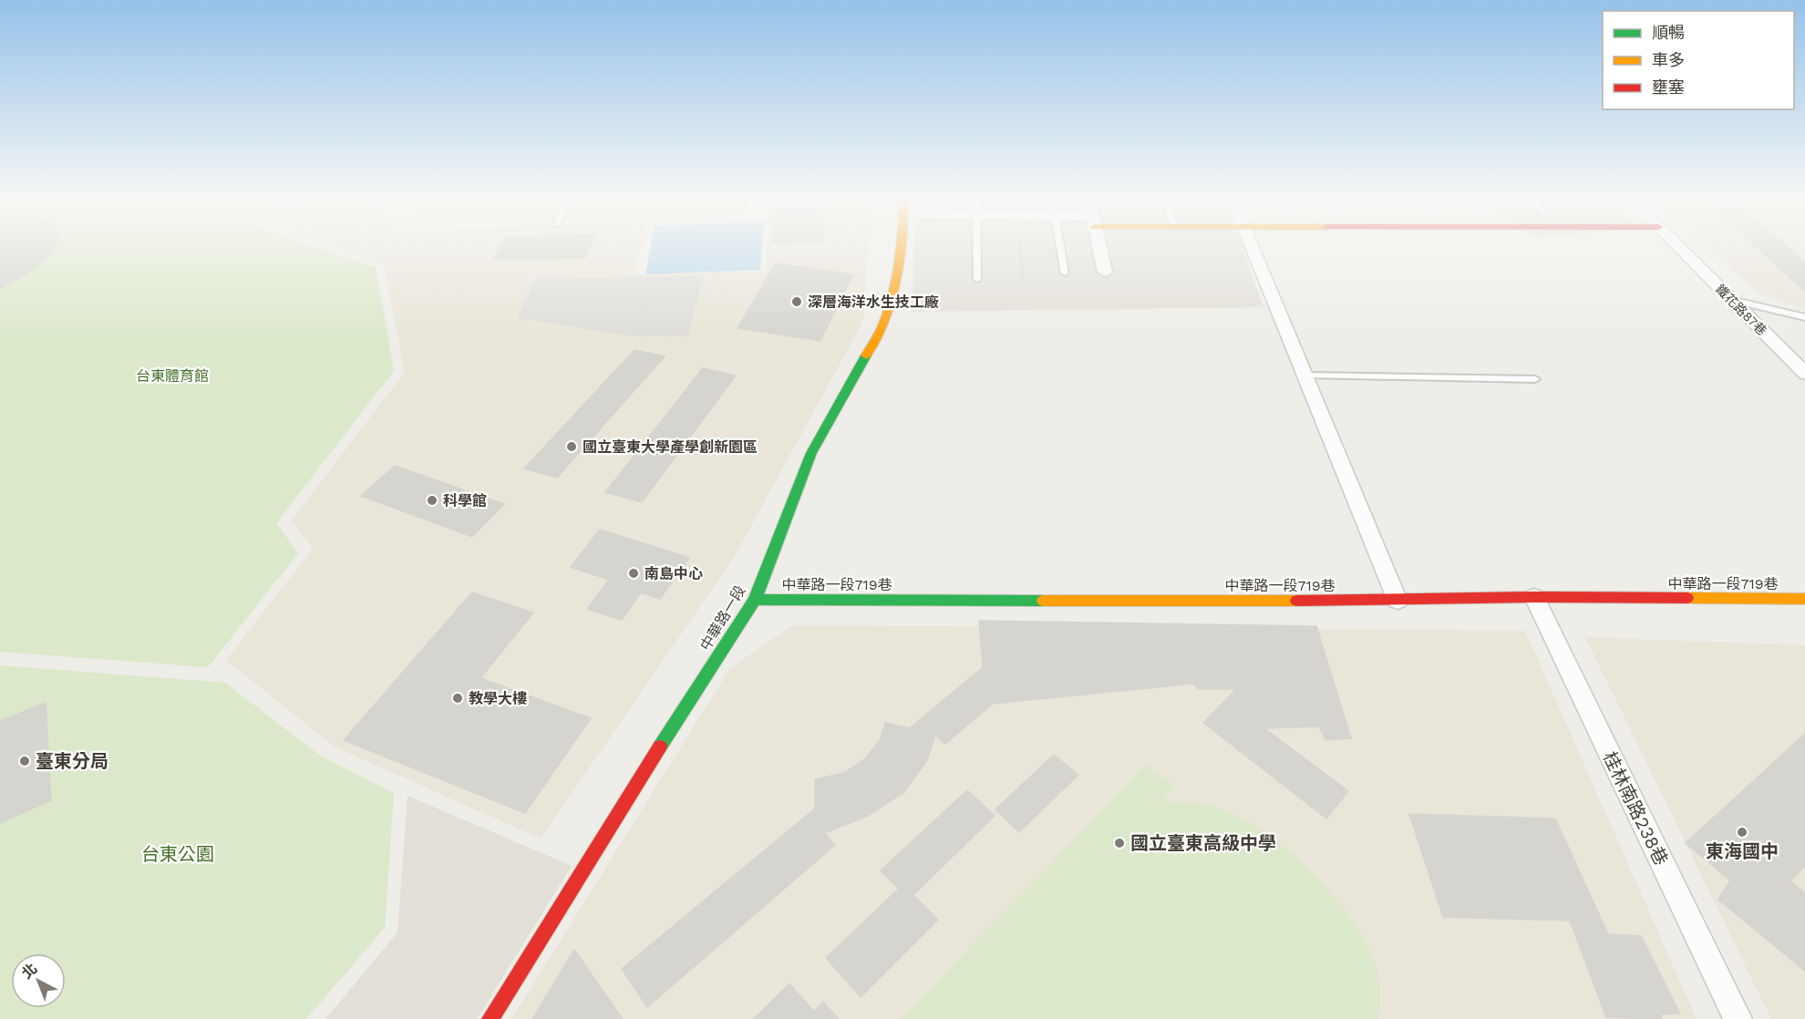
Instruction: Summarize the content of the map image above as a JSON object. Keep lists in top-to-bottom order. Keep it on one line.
{"streets":{"street":["鐵花路87巷","中華路一段719巷","中華路一段","桂林南路238巷"]},"crossings":[["中華路一段719巷","中華路一段"],["中華路一段719巷","桂林南路238巷"]],"parks":["台東體育館","台東公園"],"places":["深層海洋水生技工廠","國立臺東大學產學創新園區","科學館","南島中心","教學大樓","臺東分局","東海國中","國立臺東高級中學"],"legend":["順暢","車多","壅塞"],"north":"top left"}
